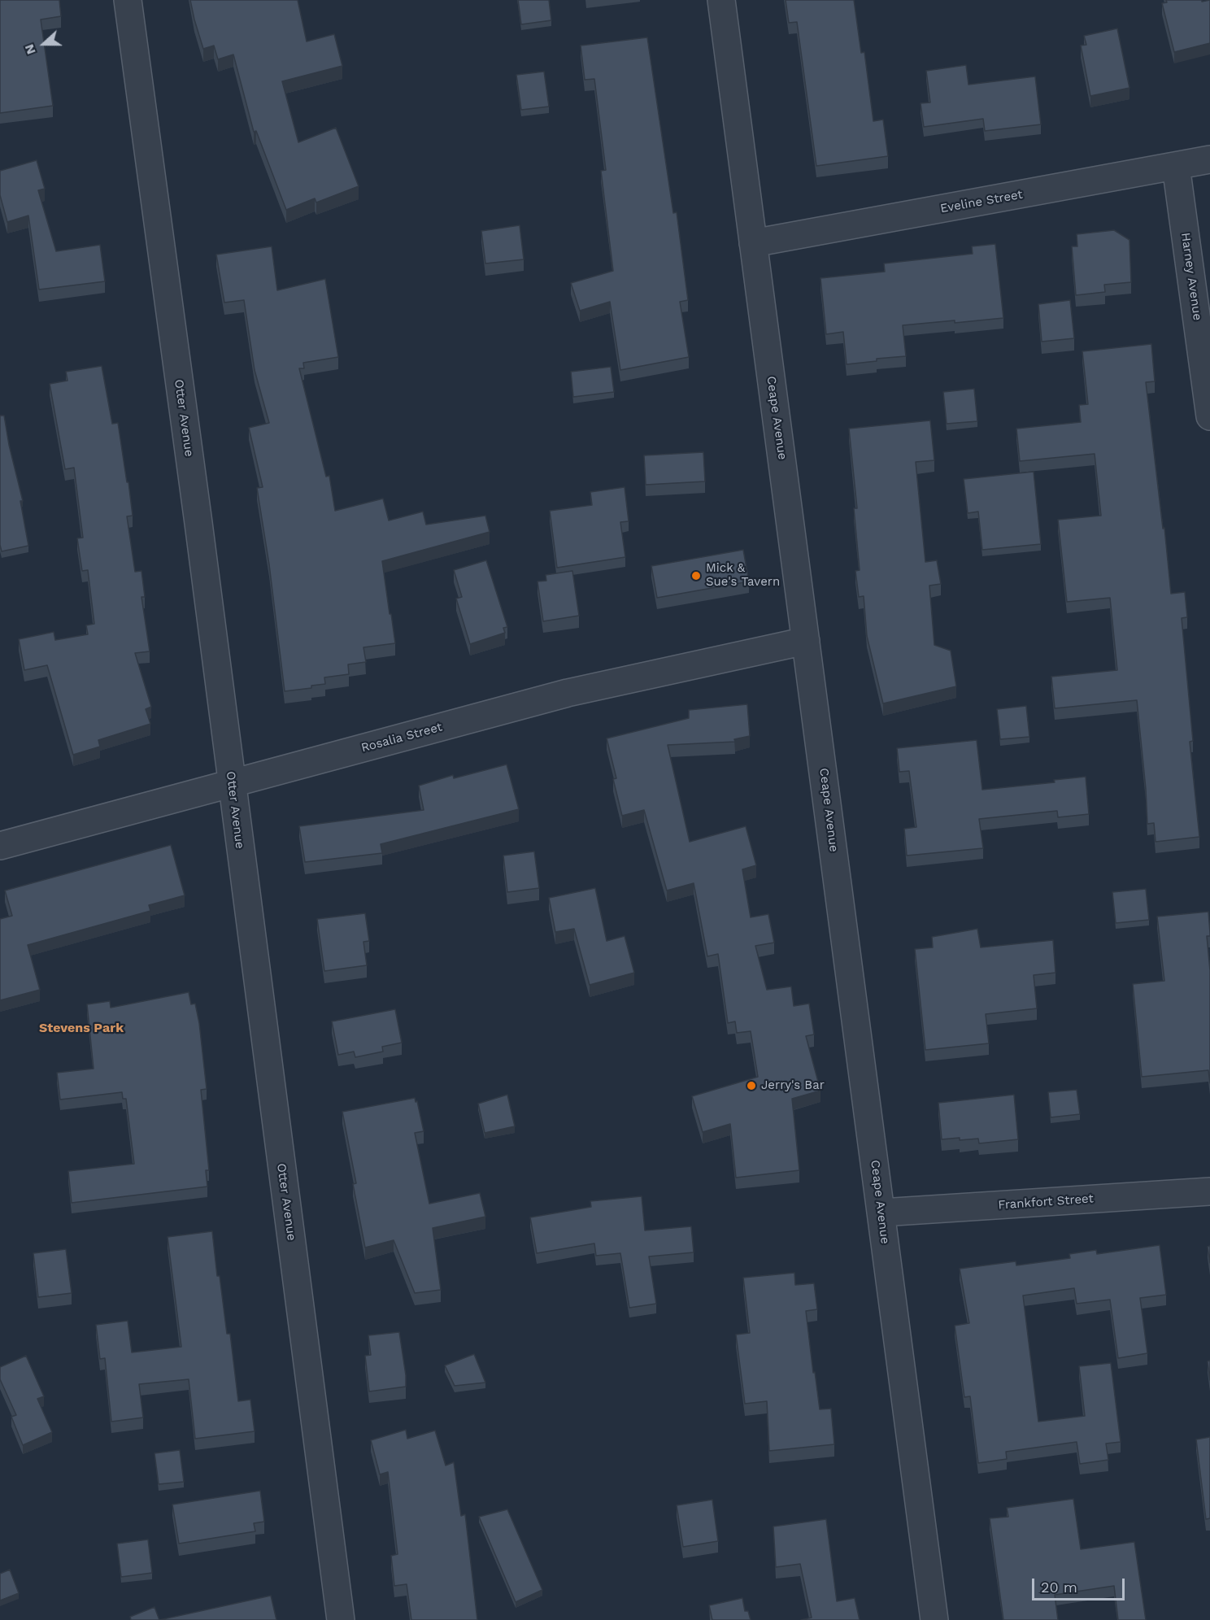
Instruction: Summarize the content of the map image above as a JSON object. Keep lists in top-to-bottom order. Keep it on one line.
{"streets":{"street":["Eveline Street","Harney Avenue","Otter Avenue","Ceape Avenue","Rosalia Street","Frankfort Street"]},"crossings":[["Eveline Street","Harney Avenue"],["Eveline Street","Ceape Avenue"],["Otter Avenue","Rosalia Street"],["Ceape Avenue","Rosalia Street"],["Ceape Avenue","Frankfort Street"]],"districts":["Stevens Park"],"places":["Mick & Sue's Tavern","Jerry's Bar"],"scale_bar":"20 m","north":"left"}
